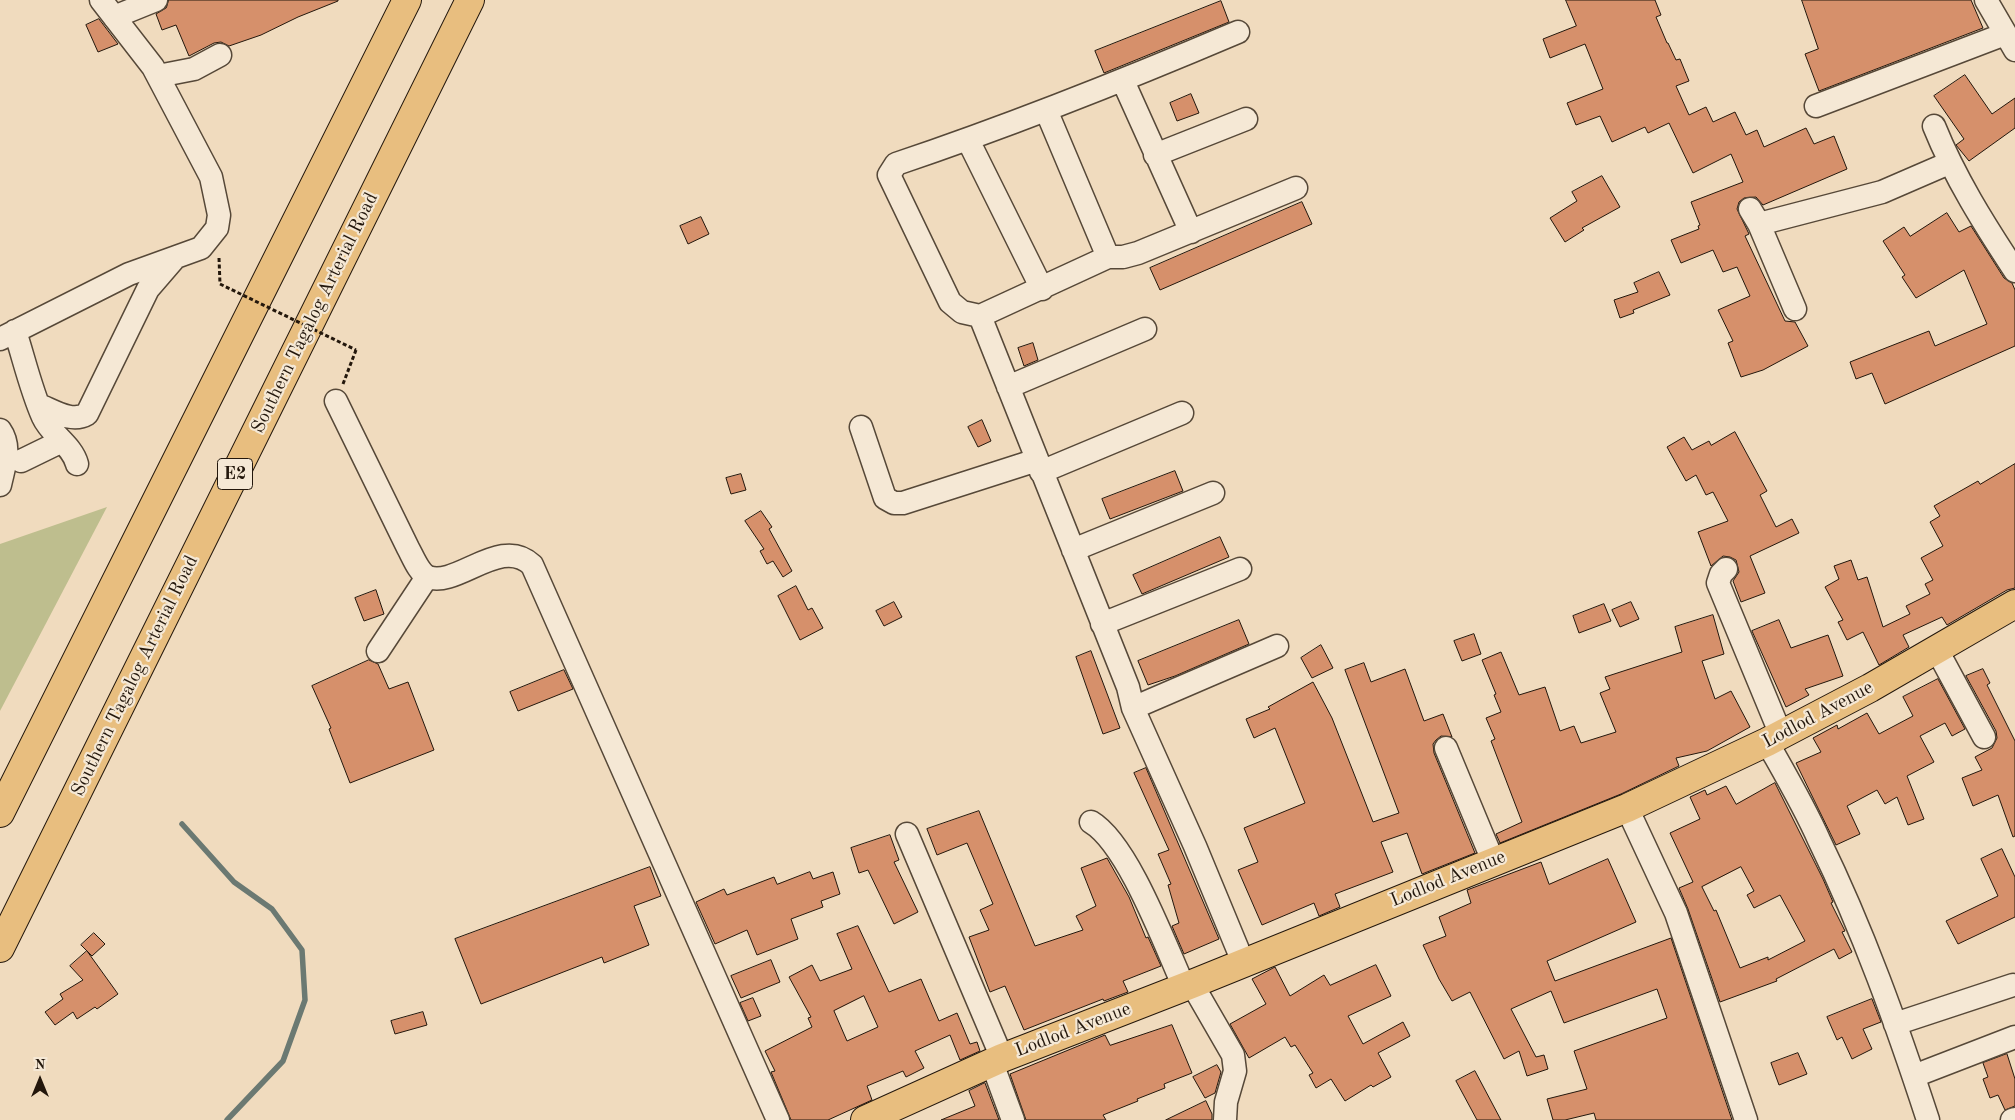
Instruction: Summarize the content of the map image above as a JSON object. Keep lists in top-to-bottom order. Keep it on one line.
{"streets":{"main road":["Southern Tagalog Arterial Road","E2","Lodlod Avenue"]},"north":"top"}
